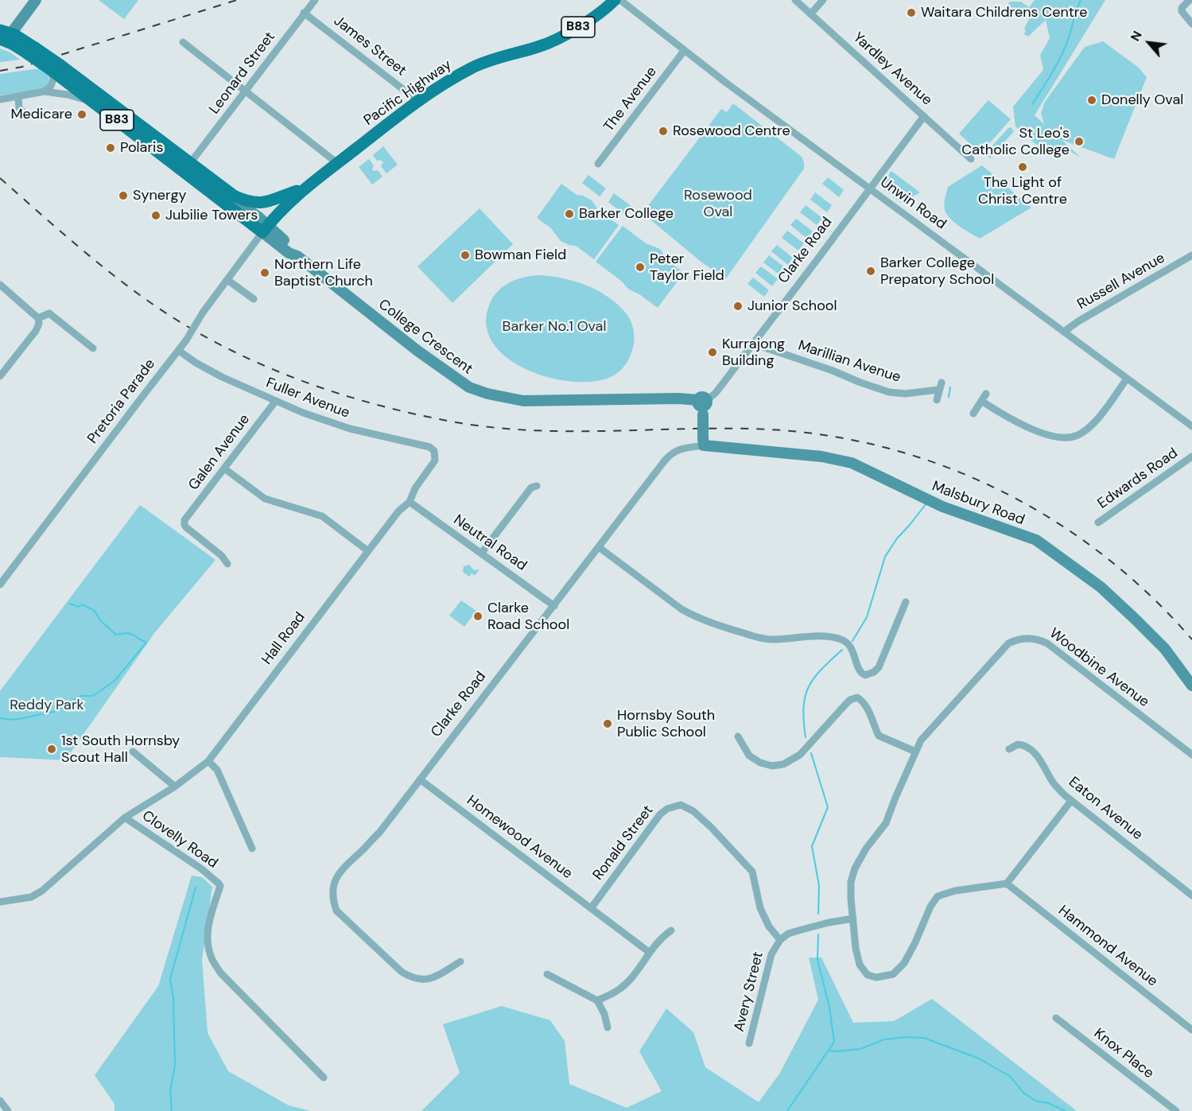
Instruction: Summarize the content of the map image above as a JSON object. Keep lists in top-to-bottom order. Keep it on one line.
{"streets":{"main road":["B83","Pacific Highway"],"street":["James Street","Yardley Avenue","Leonard Street","The Avenue","Unwin Road","Clarke Road","Russell Avenue","College Crescent","Marillian Avenue","Fuller Avenue","Pretoria Parade","Galen Avenue","Edwards Road","Malsbury Road","Neutral Road","Hall Road","Woodbine Avenue","Eaton Avenue","Homewood Avenue","Clovelly Road","Ronald Street","Hammond Avenue","Avery Street","Knox Place"]},"crossings":[["James Street","Leonard Street"],["James Street","Pacific Highway"],["Yardley Avenue","Clarke Road"],["Leonard Street","Pacific Highway"],["Pacific Highway","College Crescent"],["Pacific Highway","Pretoria Parade"],["The Avenue","Unwin Road"],["Unwin Road","Clarke Road"],["Unwin Road","Russell Avenue"],["Clarke Road","College Crescent"],["Clarke Road","Marillian Avenue"],["Clarke Road","Malsbury Road"],["Clarke Road","Neutral Road"],["Clarke Road","Homewood Avenue"],["College Crescent","Pretoria Parade"],["Fuller Avenue","Pretoria Parade"],["Fuller Avenue","Galen Avenue"],["Fuller Avenue","Hall Road"],["Neutral Road","Hall Road"],["Hall Road","Clovelly Road"],["Woodbine Avenue","Hammond Avenue"],["Woodbine Avenue","Avery Street"],["Homewood Avenue","Ronald Street"],["Ronald Street","Avery Street"]],"parks":["Rosewood Oval","Barker No.1 Oval","Reddy Park"],"places":["Waitara Childrens Centre","Donelly Oval","Medicare","Rosewood Centre","St Leo's Catholic College","Polaris","The Light of Christ Centre","Synergy","Barker College","Jubilie Towers","Bowman Field","Peter Taylor Field","Barker College Prepatory School","Northern Life Baptist Church","Junior School","Kurrajong Building","Clarke Road School","Hornsby South Public School","1st South Hornsby Scout Hall"],"north":"top left"}
